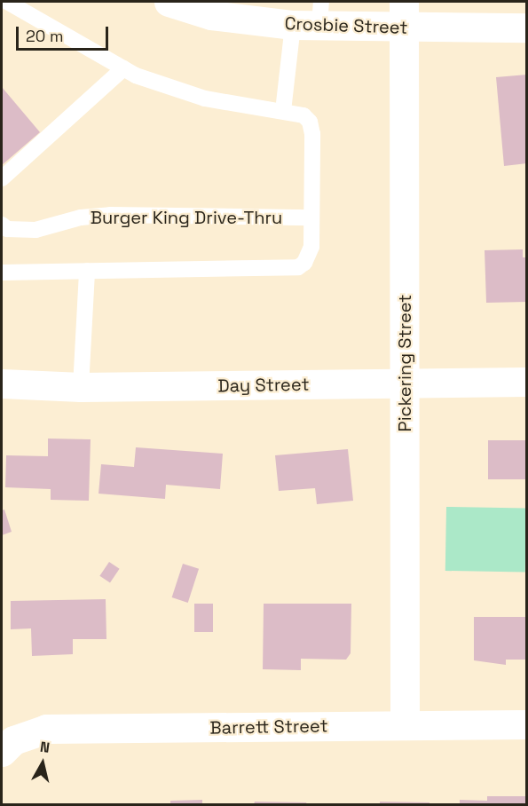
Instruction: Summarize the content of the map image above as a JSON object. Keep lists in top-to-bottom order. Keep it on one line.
{"streets":{"street":["Crosbie Street","Pickering Street","Day Street","Barrett Street"],"lane":["Burger King Drive-Thru"]},"crossings":[["Crosbie Street","Pickering Street"],["Pickering Street","Day Street"],["Pickering Street","Barrett Street"]],"scale_bar":"20 m","north":"top"}
